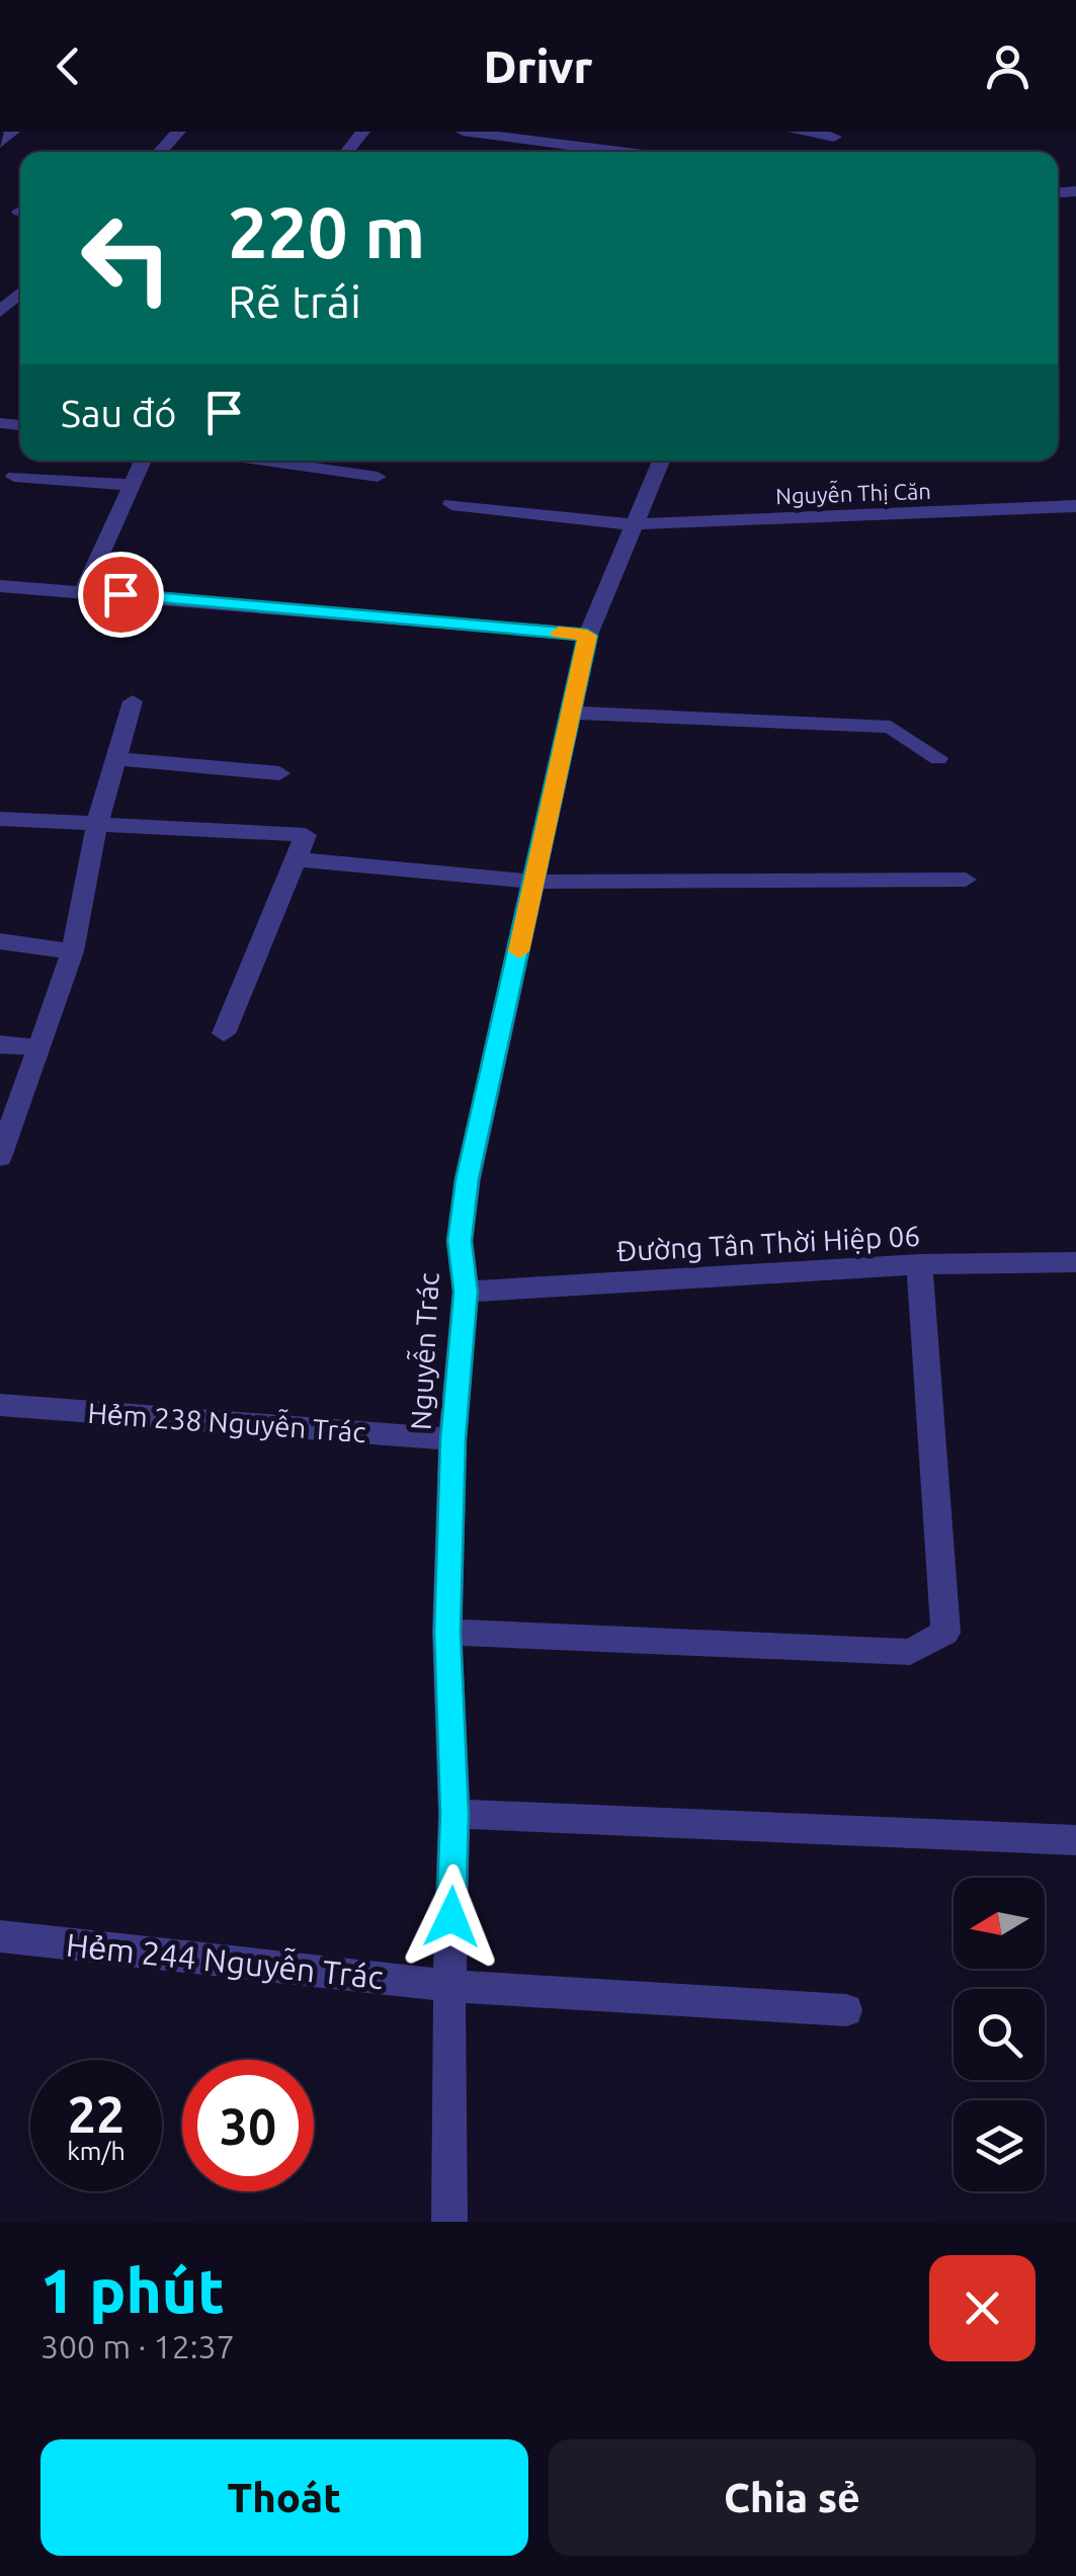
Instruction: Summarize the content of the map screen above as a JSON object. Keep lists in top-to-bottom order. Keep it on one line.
{"streets":{"street":["Nguyễn Thị Căn","Đường Tân Thời Hiệp 06","Nguyễn Trác","Hẻm 238 Nguyễn Trác","Hẻm 244 Nguyễn Trác"]},"crossings":[["Nguyễn Thị Căn","Nguyễn Trác"],["Đường Tân Thời Hiệp 06","Nguyễn Trác"],["Nguyễn Trác","Hẻm 238 Nguyễn Trác"],["Nguyễn Trác","Hẻm 244 Nguyễn Trác"]],"north":"left","page":{"header":"Drivr","turn":["220 m","Rẽ trái"],"then":"Sau đó","speed":"22 km/h","limit":"30","heading":["1 phút","300 m · 12:37"],"buttons":["Thoát","Chia sẻ"]}}
